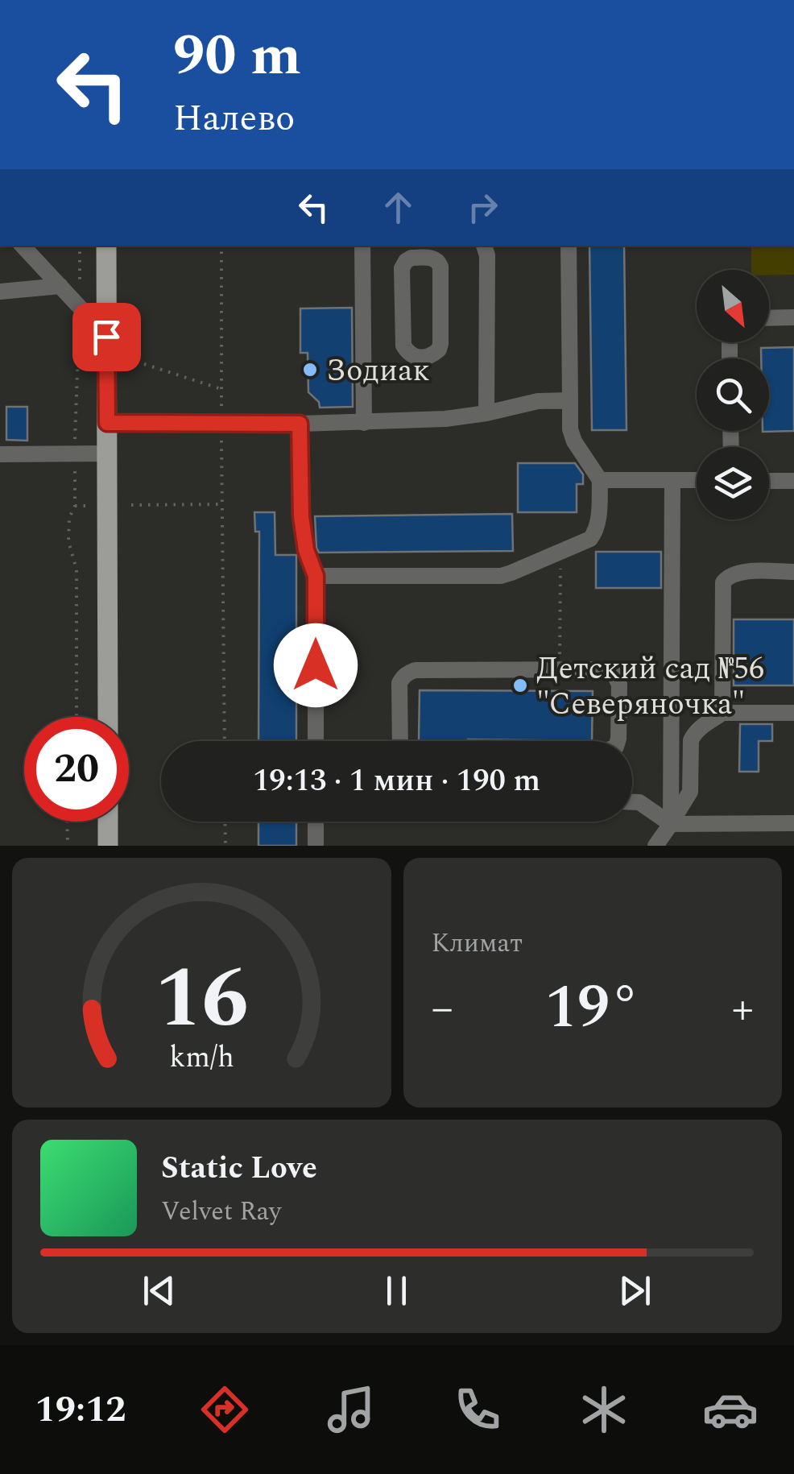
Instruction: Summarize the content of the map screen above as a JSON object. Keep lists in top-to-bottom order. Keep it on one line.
{"places":["Зодиак","Детский сад №56 \"Северяночка\""],"north":"bottom right","page":{"turn":["90 m","Налево"],"limit":"20","trip":"19:13 · 1 мин · 190 m","tile":"Климат","heat":["−","19°","+"],"song":["Static Love","Velvet Ray"],"tabs":"19:12","gauge":["16","km/h"]}}
